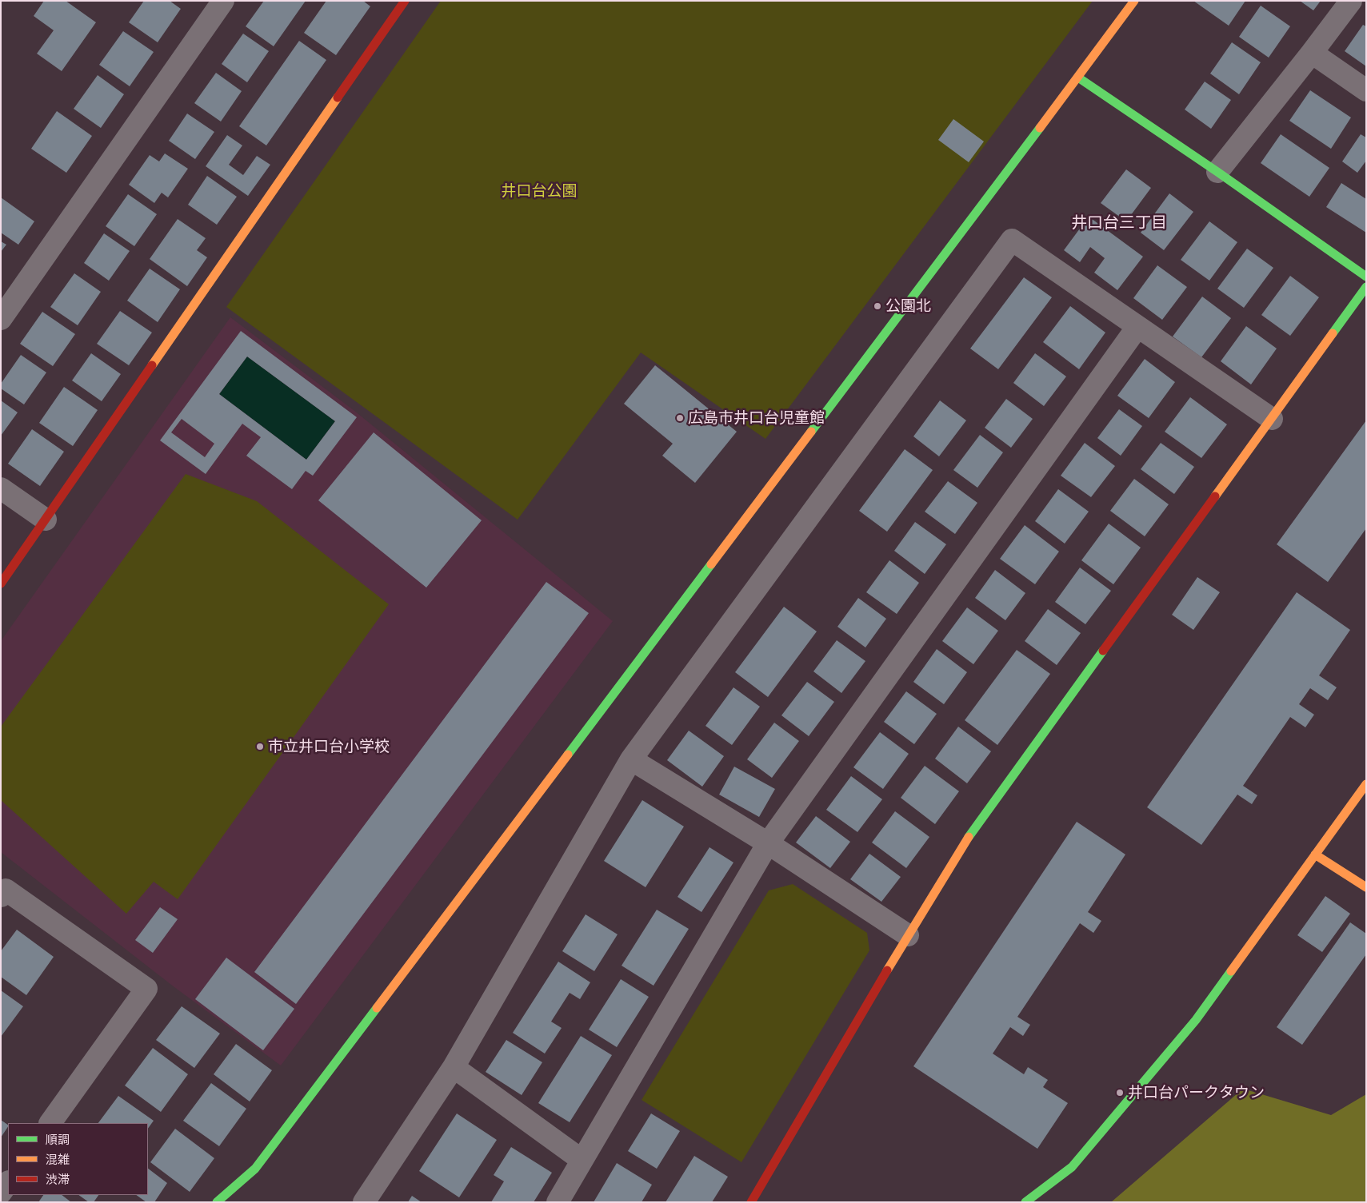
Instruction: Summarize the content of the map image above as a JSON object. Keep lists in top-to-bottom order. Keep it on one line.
{"districts":["井口台三丁目"],"parks":["井口台公園"],"places":["公園北","広島市井口台児童館","市立井口台小学校","井口台パークタウン"],"legend":["順調","混雑","渋滞"]}
